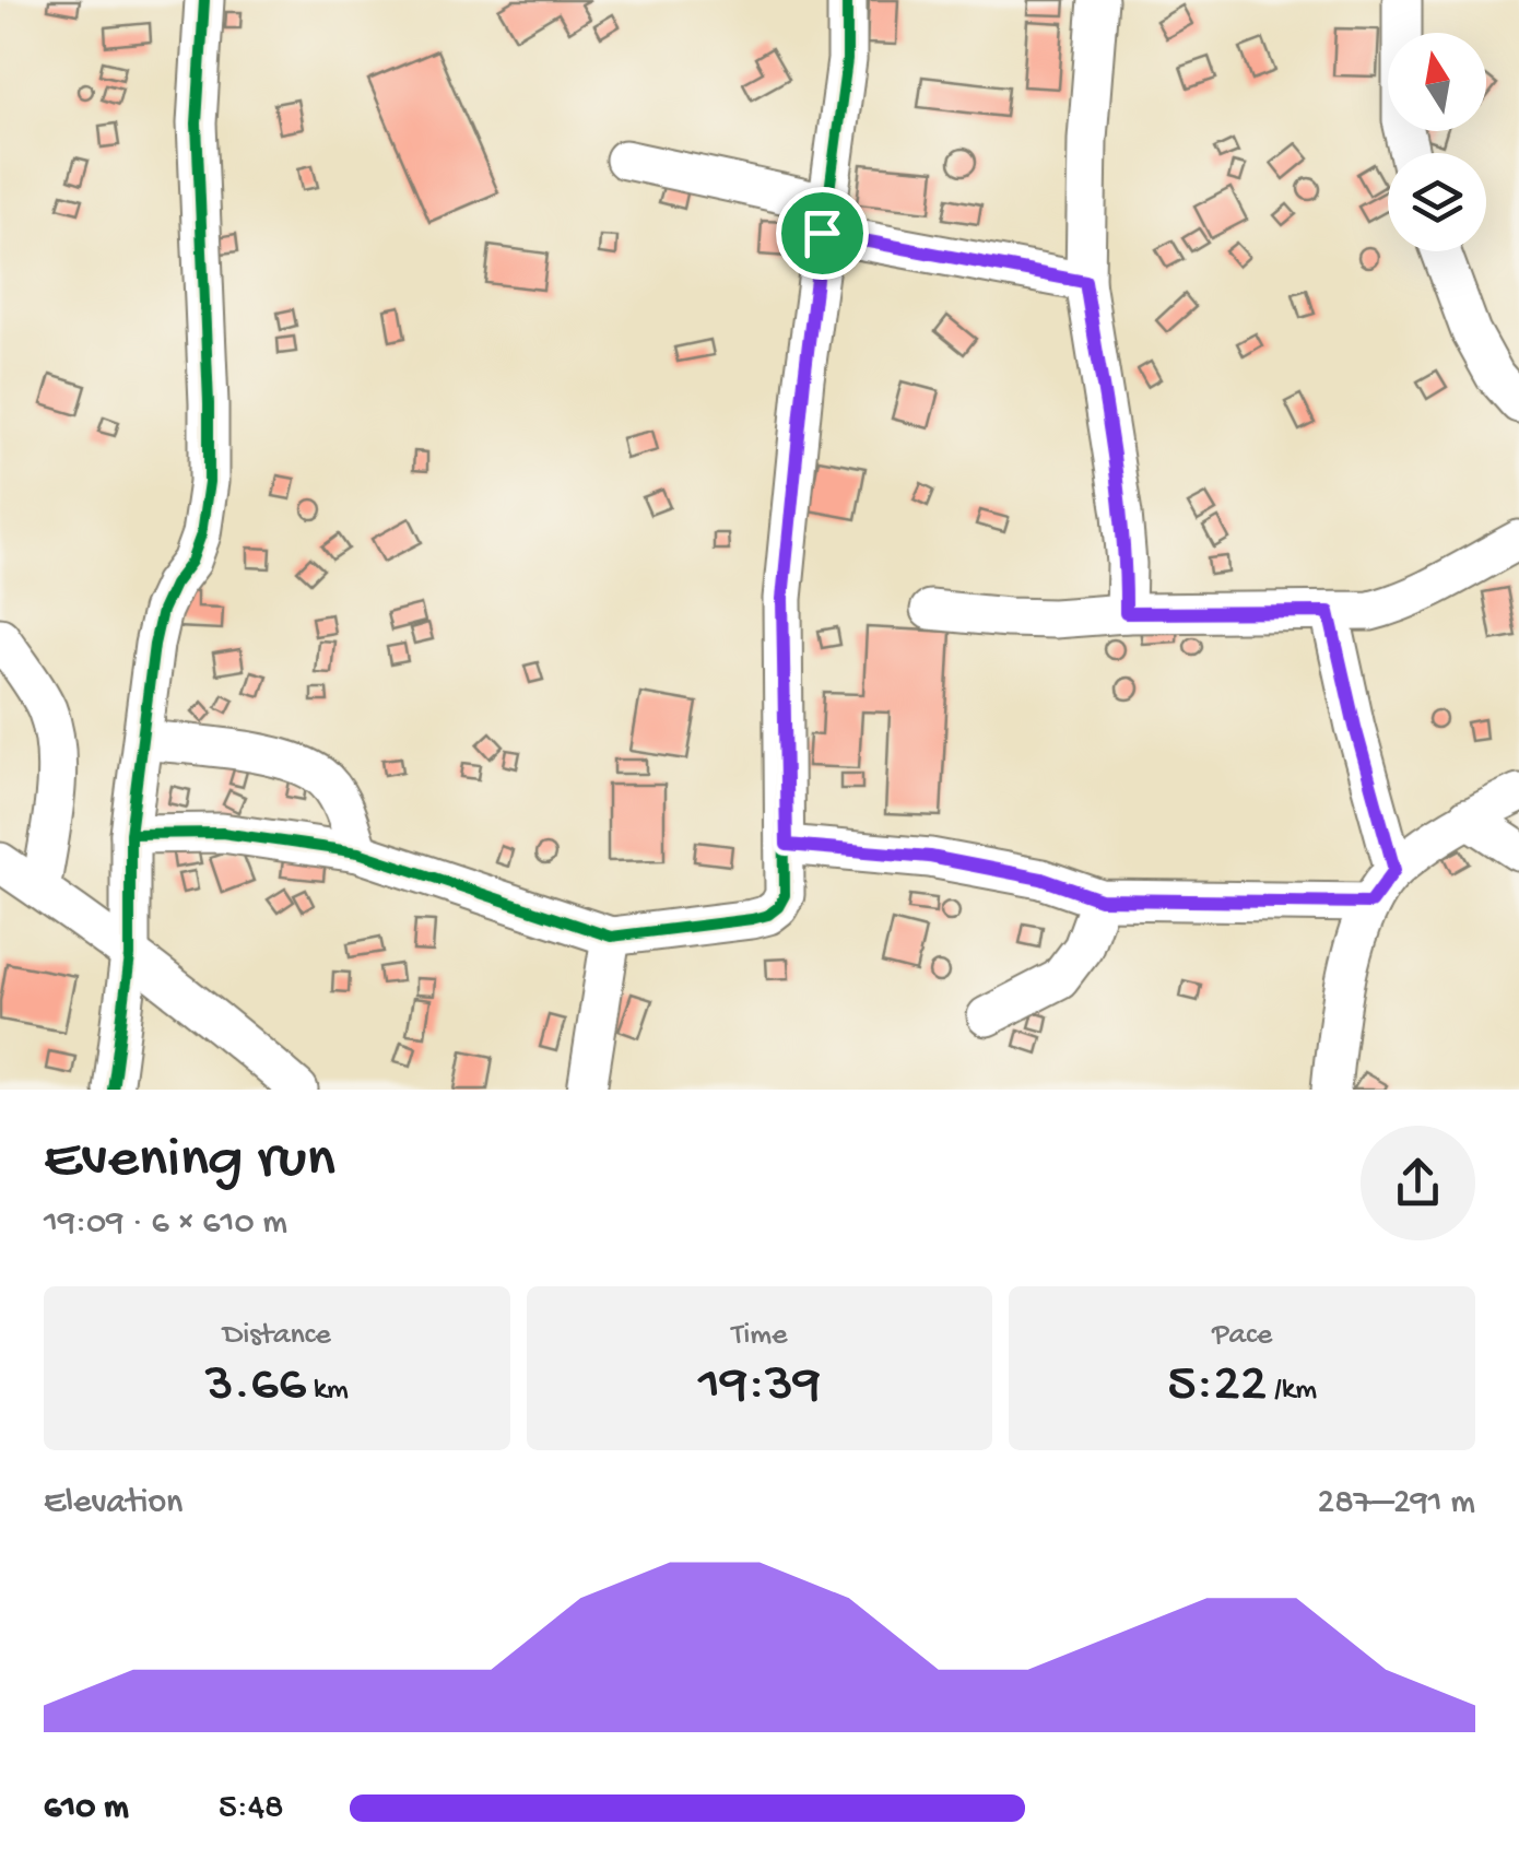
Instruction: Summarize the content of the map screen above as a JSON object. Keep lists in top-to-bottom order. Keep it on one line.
{"north":"top","page":{"heading":["Evening run","19:09 · 6 × 610 m"],"stats":[["Distance","3.66 km"],["Time","19:39"],["Pace","5:22 /km"]],"chart":["Elevation","287–291 m"],"list":[{"name":"610 m","note":"5:48"}]}}
